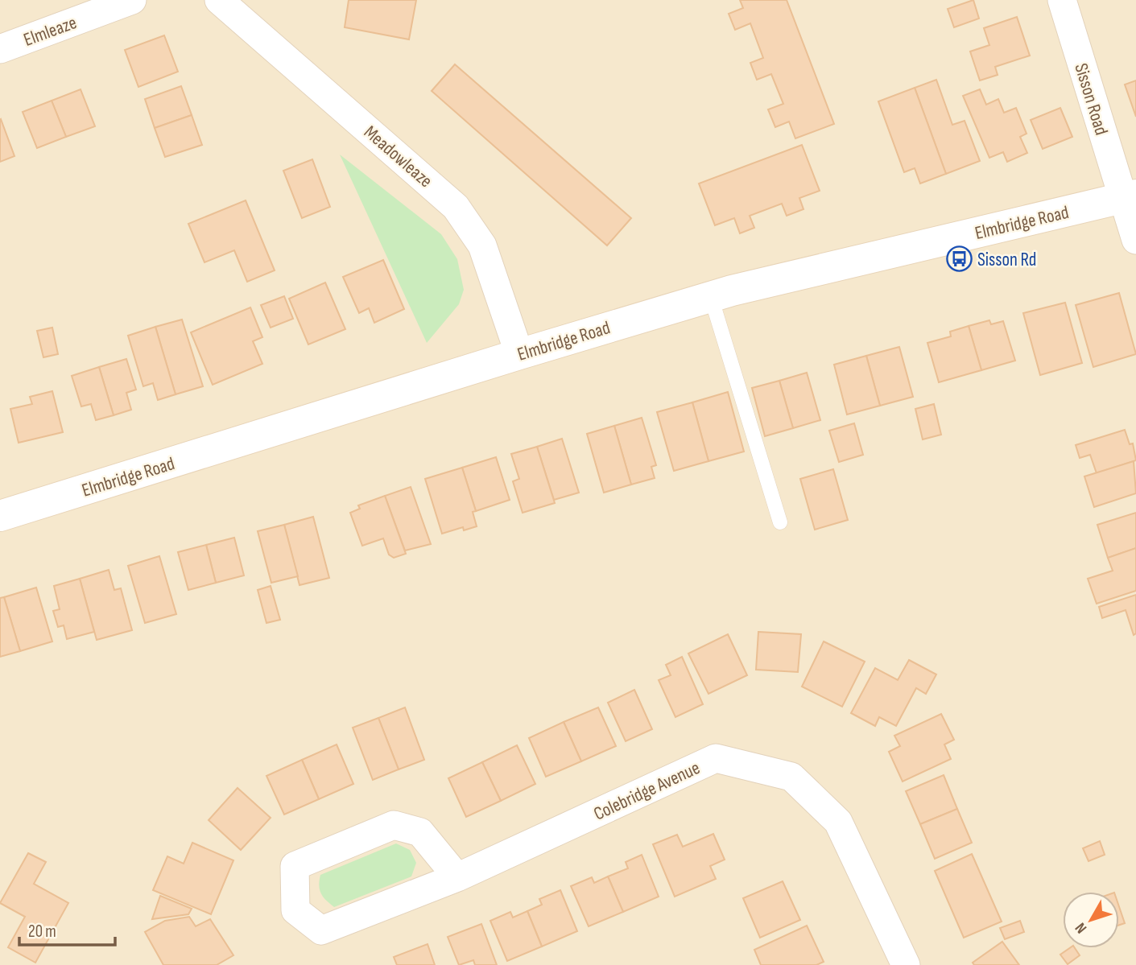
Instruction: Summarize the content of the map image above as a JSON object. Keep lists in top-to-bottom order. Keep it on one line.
{"streets":{"street":["Elmleaze","Sisson Road","Meadowleaze","Elmbridge Road","Colebridge Avenue"]},"crossings":[["Sisson Road","Elmbridge Road"],["Meadowleaze","Elmbridge Road"]],"places":{"bus stop":["Sisson Rd"]},"scale_bar":"20 m","north":"bottom left"}
